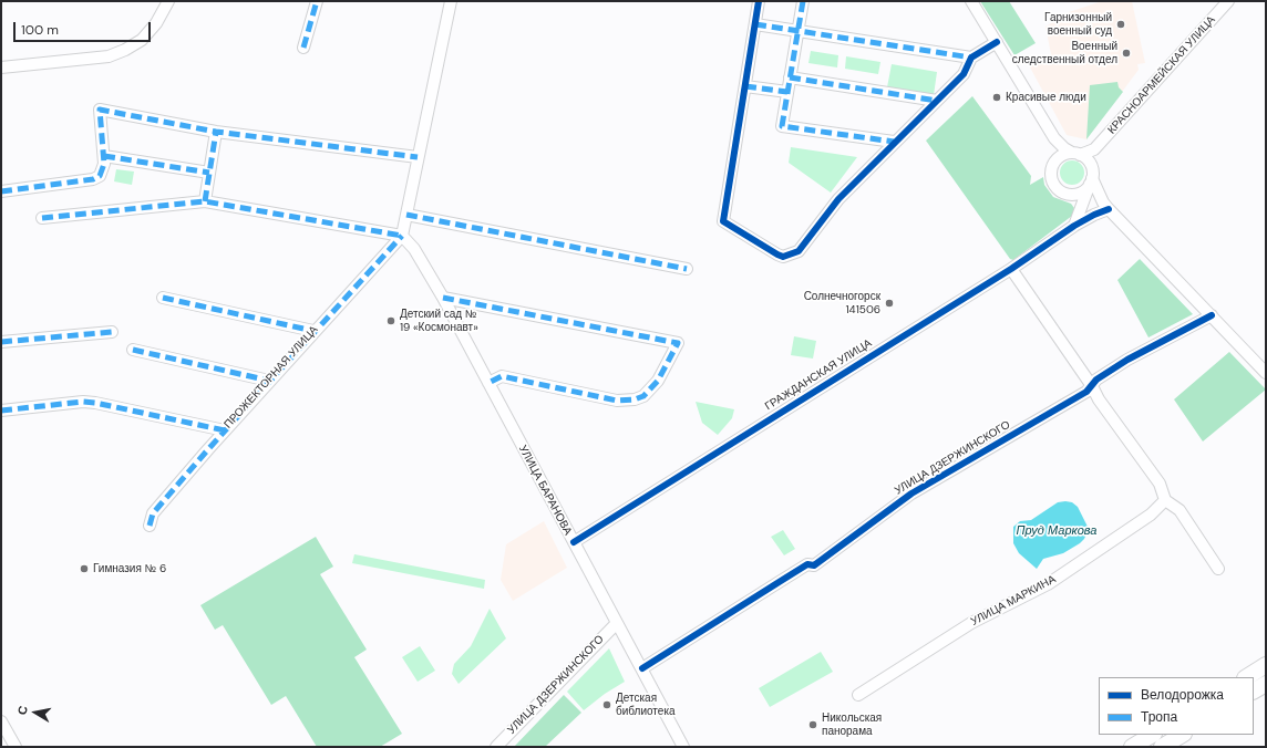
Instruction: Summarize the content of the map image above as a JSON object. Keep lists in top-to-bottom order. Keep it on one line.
{"streets":{"street":["КРАСНОАРМЕЙСКАЯ УЛИЦА","ГРАЖДАНСКАЯ УЛИЦА","ПРОЖЕКТОРНАЯ УЛИЦА","УЛИЦА ДЗЕРЖИНСКОГО","УЛИЦА БАРАНОВА","УЛИЦА МАРКИНА"]},"crossings":[["ГРАЖДАНСКАЯ УЛИЦА","УЛИЦА БАРАНОВА"],["ПРОЖЕКТОРНАЯ УЛИЦА","УЛИЦА БАРАНОВА"],["УЛИЦА ДЗЕРЖИНСКОГО","УЛИЦА БАРАНОВА"]],"water":["Пруд Маркова"],"places":["Гарнизонный военный суд","Военный следственный отдел","Красивые люди","Солнечногорск 141506","Детский сад № 19 «Космонавт»","Гимназия № 6","Детская библиотека","Никольская панорама"],"legend":["Велодорожка","Тропа"],"scale_bar":"100 m","north":"left"}
